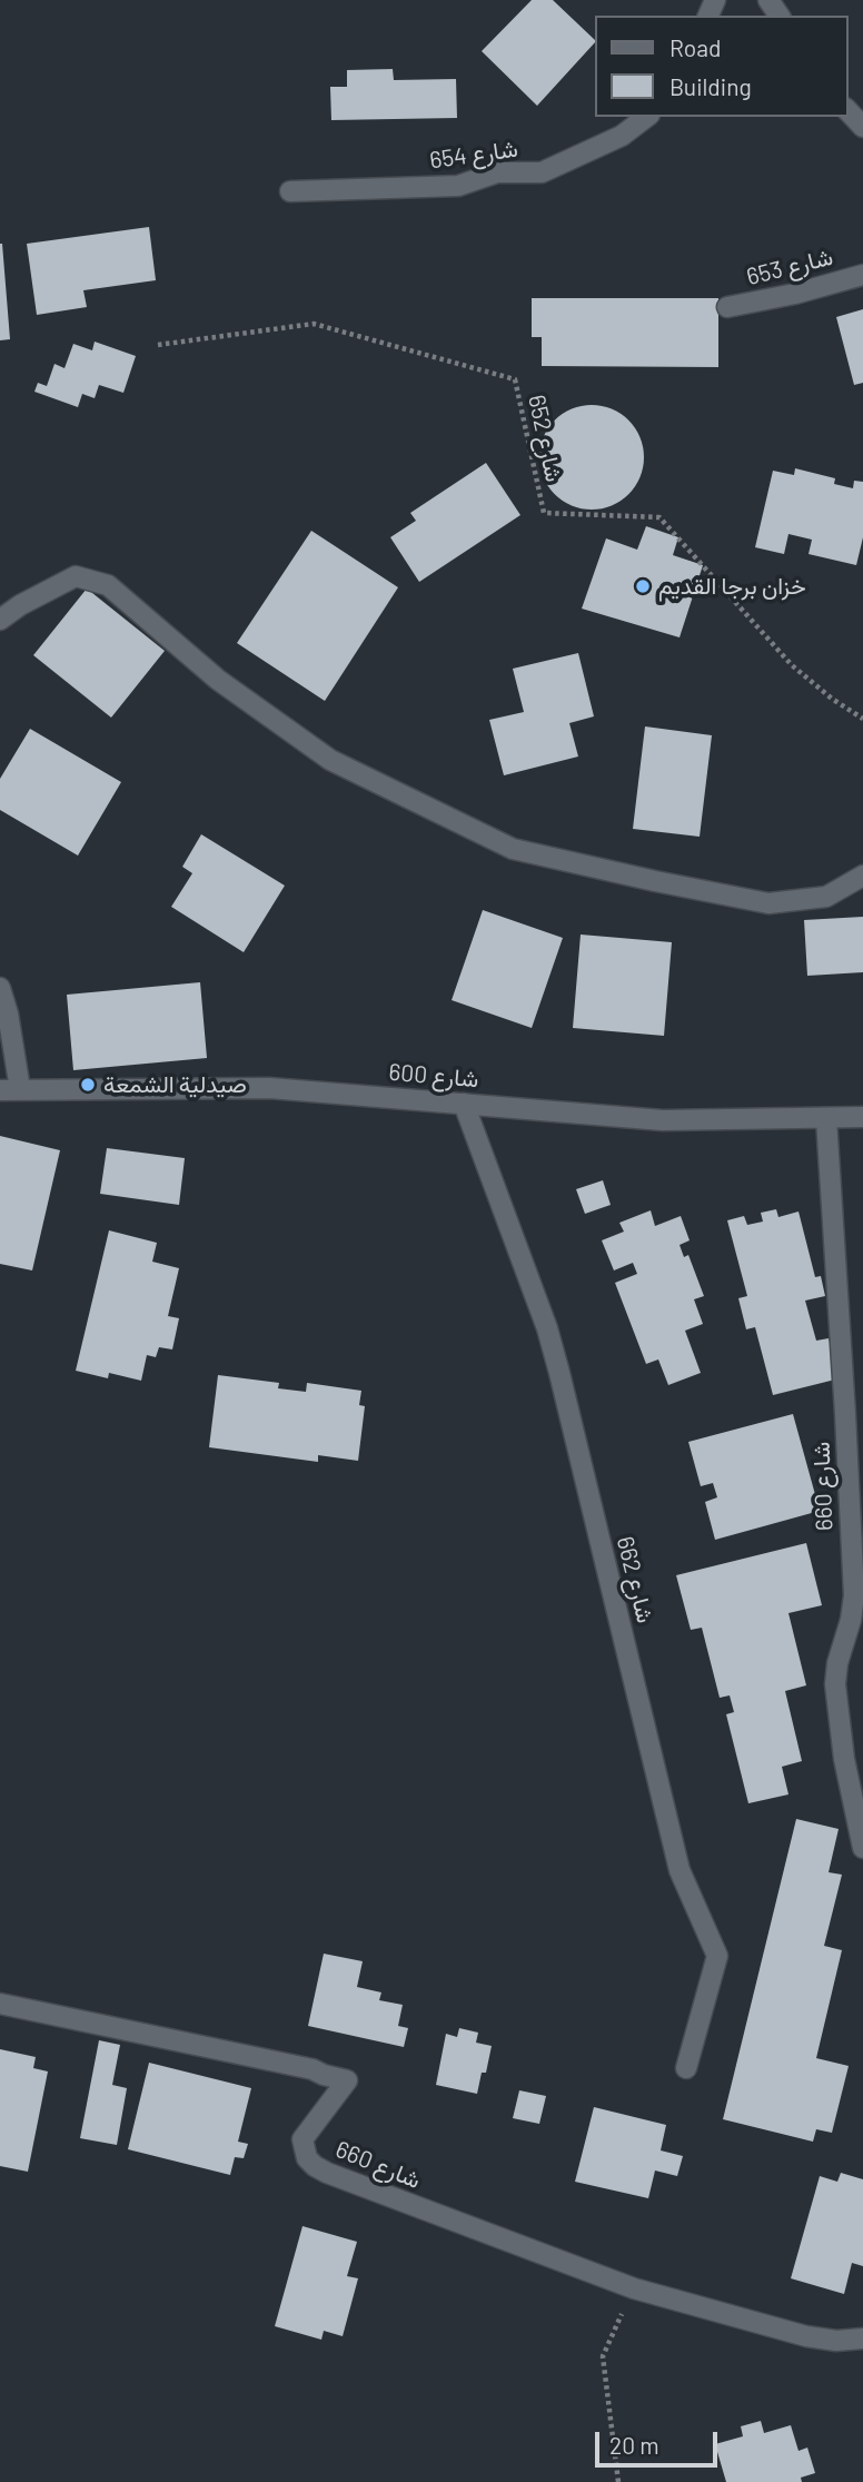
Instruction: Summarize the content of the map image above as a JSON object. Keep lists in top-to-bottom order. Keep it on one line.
{"streets":{"street":["شارع 654","شارع 653","شارع 600","شارع 660","شارع 662"],"path":["شارع 652"]},"crossings":[["شارع 600","شارع 660"],["شارع 600","شارع 662"]],"places":["خزان برجا القديم","صيدلية الشمعة"],"legend":["Road","Building"],"scale_bar":"20 m"}
